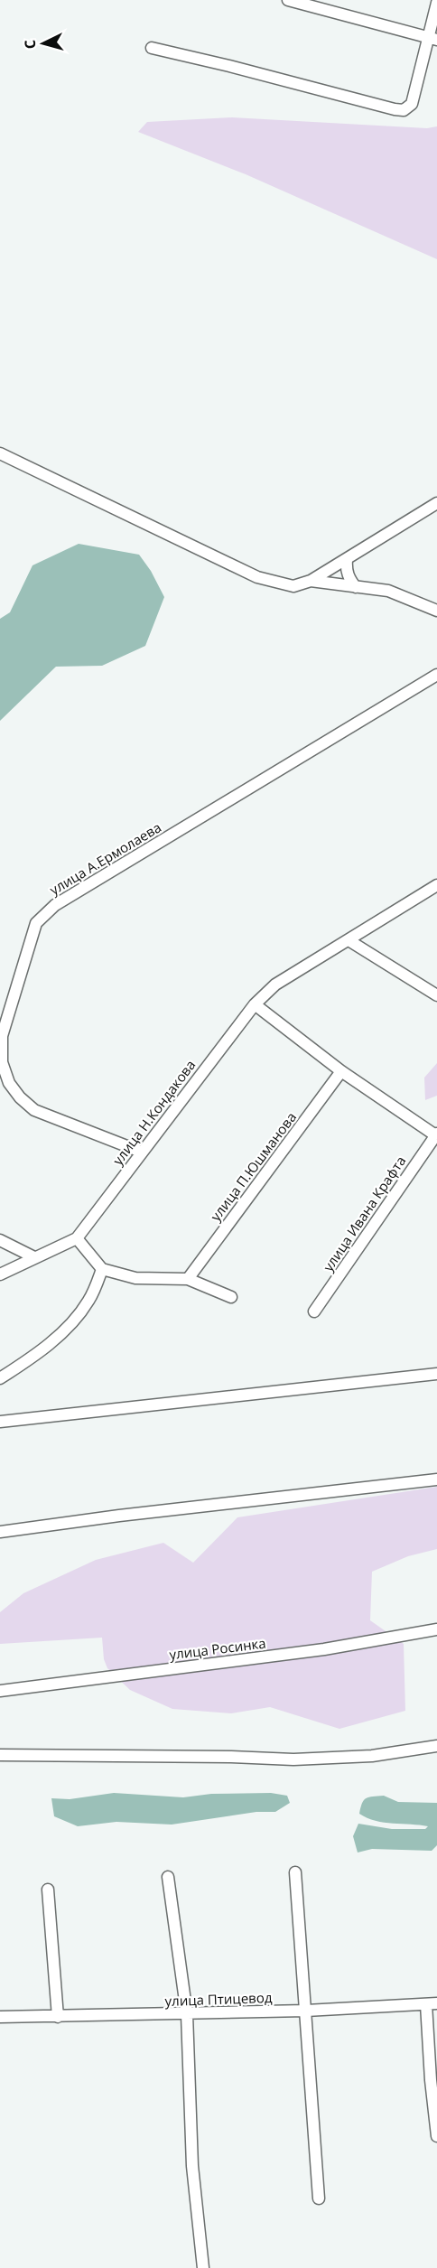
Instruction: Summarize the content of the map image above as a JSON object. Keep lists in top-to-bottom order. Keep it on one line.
{"streets":{"street":["улица А.Ермолаева","улица Н.Кондакова","улица П.Юшманова","улица Ивана Крафта","улица Росинка","улица Птицевод"]},"crossings":[["улица А.Ермолаева","улица Н.Кондакова"]],"north":"left"}
